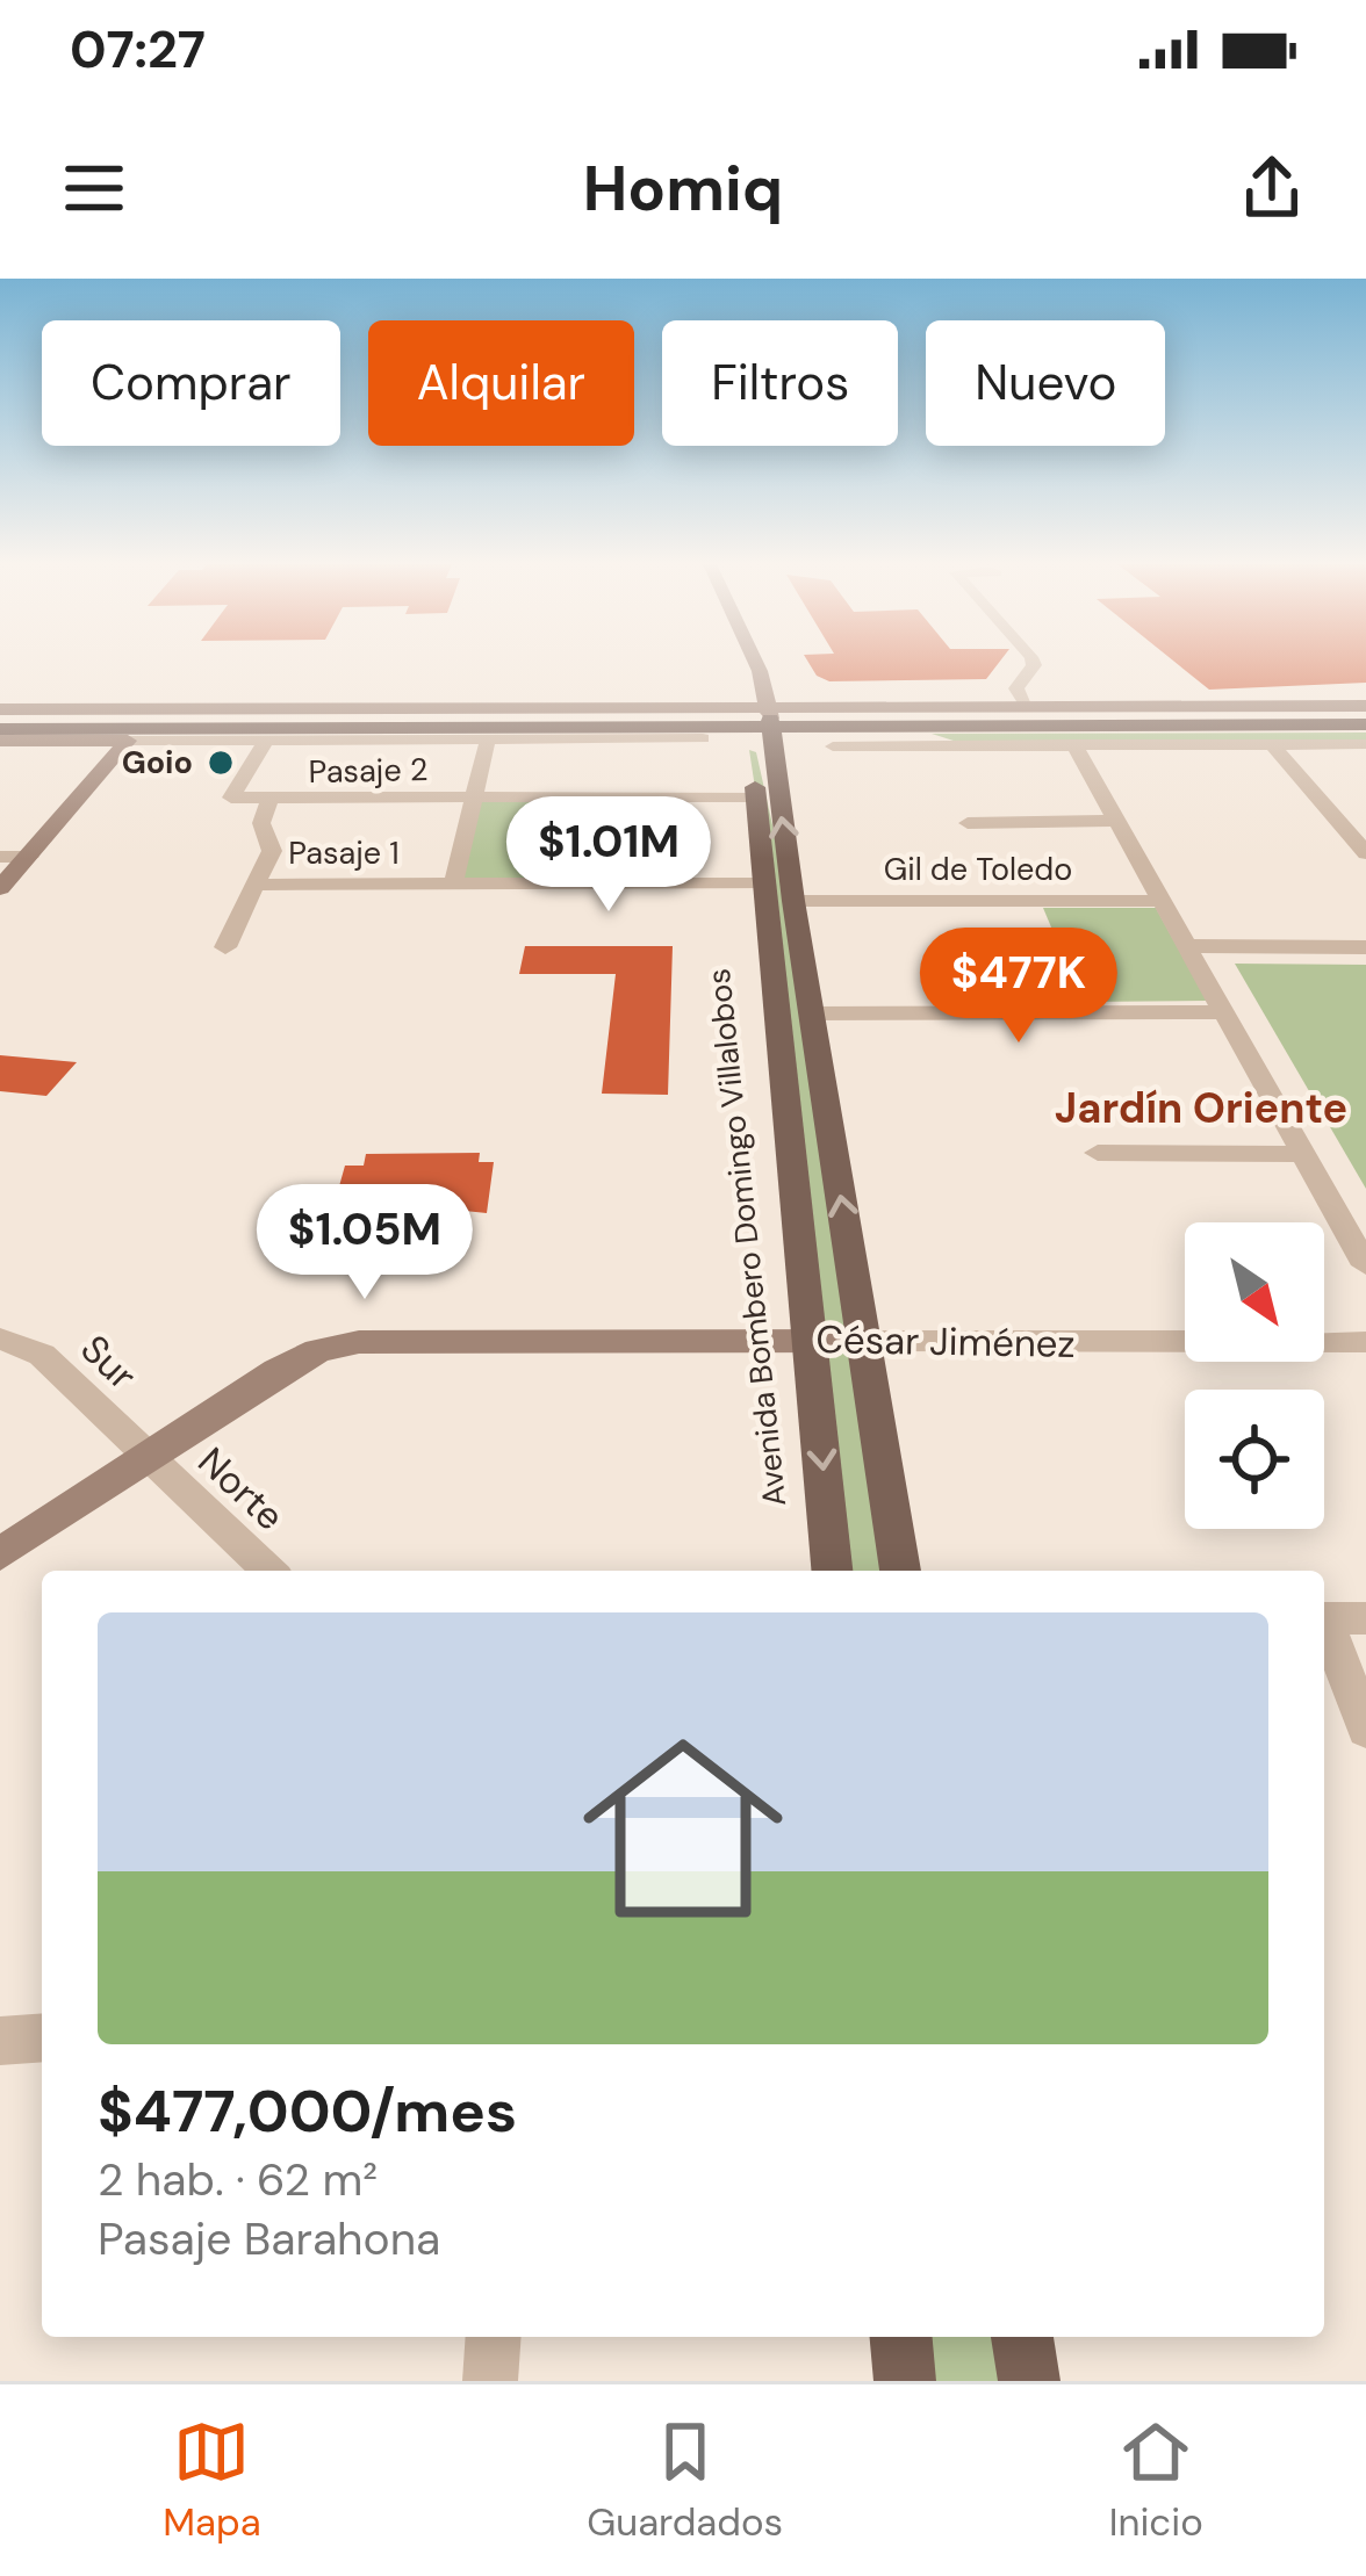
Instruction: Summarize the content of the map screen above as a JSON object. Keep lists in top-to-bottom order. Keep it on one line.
{"streets":{"main road":["Avenida Bombero Domingo Villalobos"],"street":["Pasaje 2","Pasaje 1","Gil de Toledo","César Jiménez","Sur","Norte"]},"crossings":[["Pasaje 2","Avenida Bombero Domingo Villalobos"],["Pasaje 1","Gil de Toledo"],["Pasaje 1","Avenida Bombero Domingo Villalobos"],["Gil de Toledo","Avenida Bombero Domingo Villalobos"],["Avenida Bombero Domingo Villalobos","César Jiménez"],["César Jiménez","Sur"],["César Jiménez","Norte"],["Sur","Norte"]],"districts":["Jardín Oriente"],"places":["Goio"],"north":"bottom right","page":{"status":"07:27","header":"Homiq","chip":["Comprar","Alquilar","Filtros","Nuevo"],"price":["$1.01M","$477K","$1.05M"],"list":[{"name":"$477,000/mes","note":"2 hab. · 62 m² · Pasaje Barahona"}],"tabs":["Mapa","Guardados","Inicio"]}}
